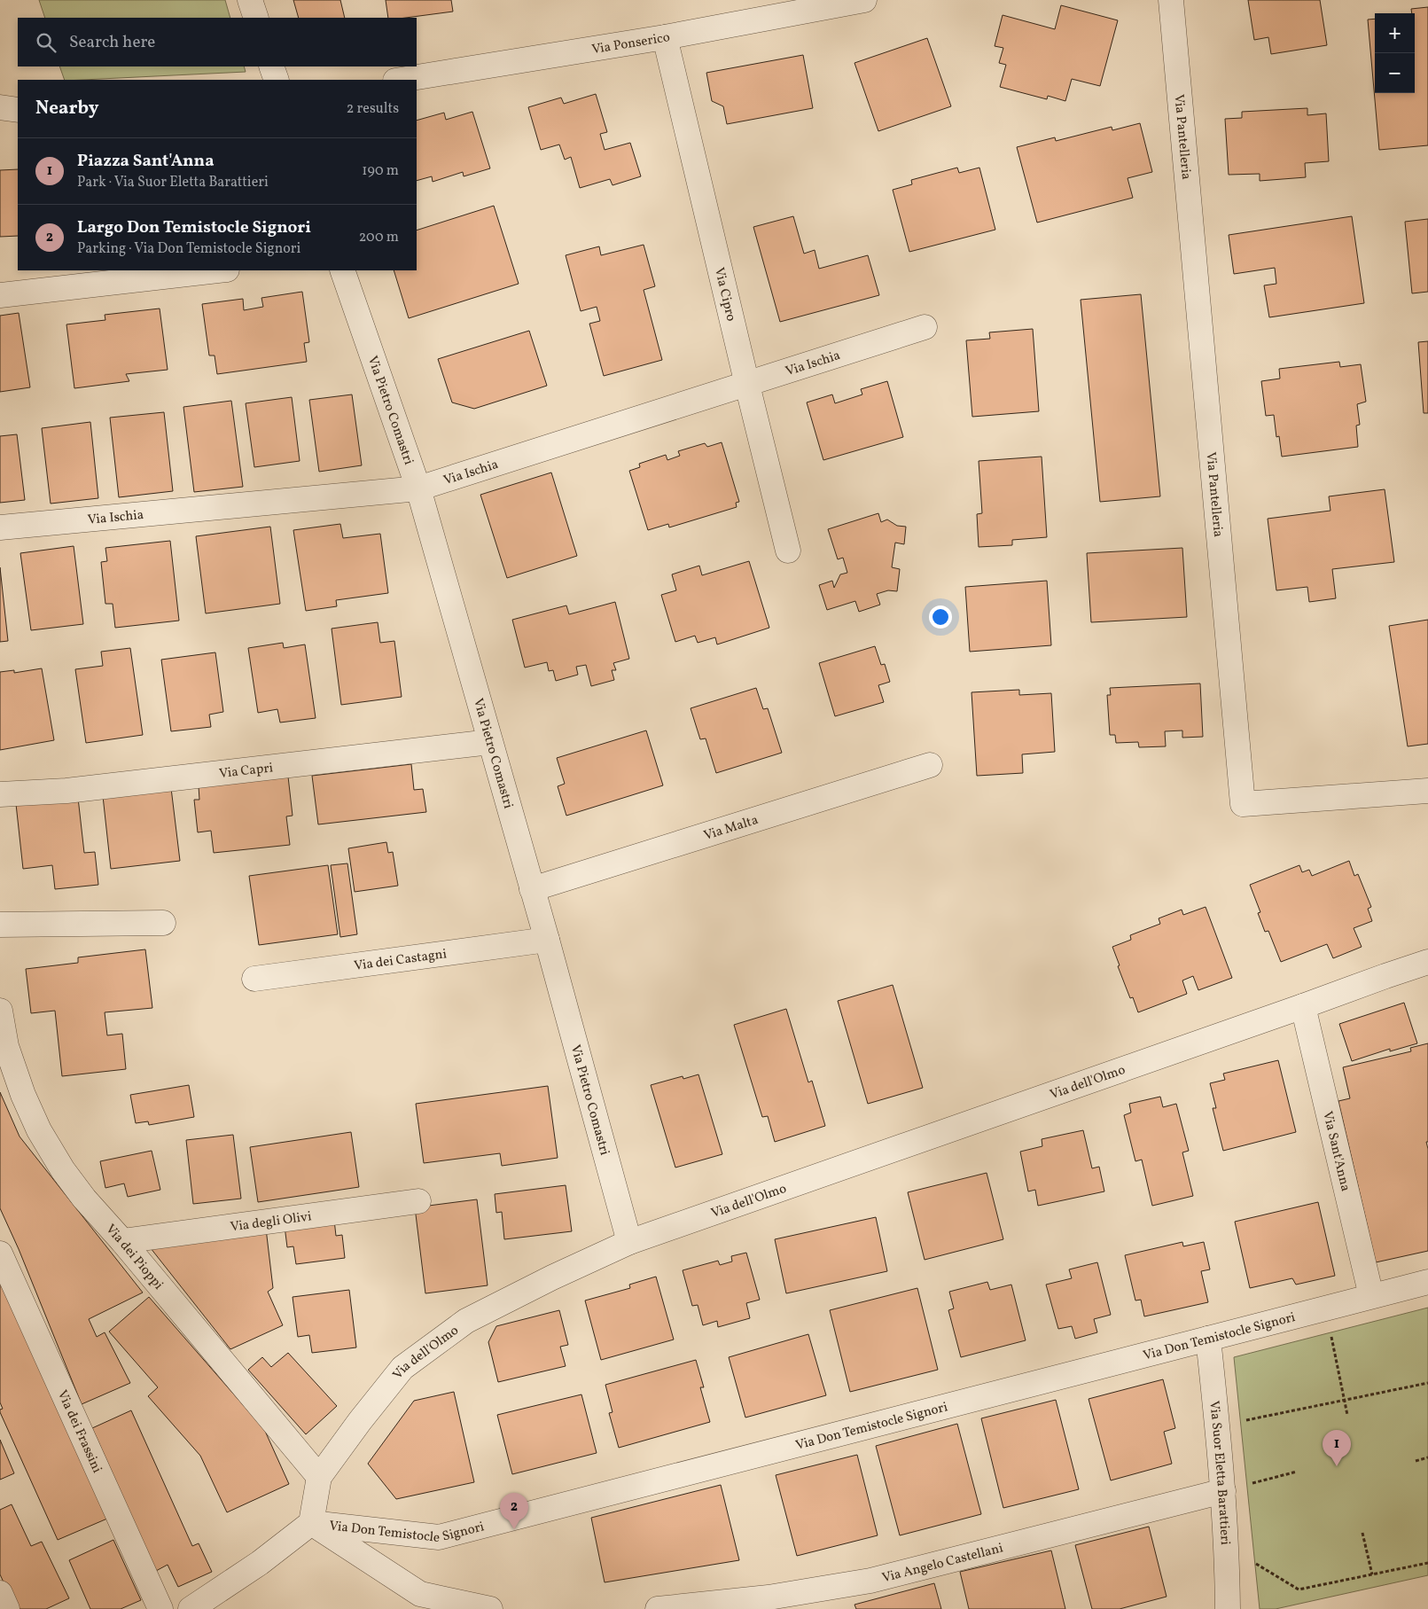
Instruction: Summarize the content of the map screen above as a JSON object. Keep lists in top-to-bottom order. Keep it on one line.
{"streets":{"street":["Via Ponserico","Via Pantelleria","Via Cipro","Via Ischia","Via Pietro Comastri","Via Capri","Via Malta","Via dei Castagni","Via dell'Olmo","Via Sant'Anna","Via degli Olivi","Via dei Pioppi","Via Don Temistocle Signori","Via dei Frassini","Via Suor Eletta Barattieri","Via Angelo Castellani"]},"crossings":[["Via Ponserico","Via Cipro"],["Via Cipro","Via Ischia"],["Via Ischia","Via Pietro Comastri"],["Via Pietro Comastri","Via Capri"],["Via Pietro Comastri","Via Malta"],["Via Pietro Comastri","Via dei Castagni"],["Via Pietro Comastri","Via dell'Olmo"],["Via dell'Olmo","Via Sant'Anna"],["Via dell'Olmo","Via dei Pioppi"],["Via dell'Olmo","Via Don Temistocle Signori"],["Via Sant'Anna","Via Don Temistocle Signori"],["Via degli Olivi","Via dei Pioppi"],["Via Don Temistocle Signori","Via Suor Eletta Barattieri"],["Via Suor Eletta Barattieri","Via Angelo Castellani"]],"page":{"map_buttons":["+","−"],"search":"Search here","heading":["Nearby","2 results"],"list":[{"mark":"1","name":"Piazza Sant'Anna","note":"Park · Via Suor Eletta Barattieri","value":"190 m"},{"mark":"2","name":"Largo Don Temistocle Signori","note":"Parking · Via Don Temistocle Signori","value":"200 m"}],"pins":["1","2"]}}
